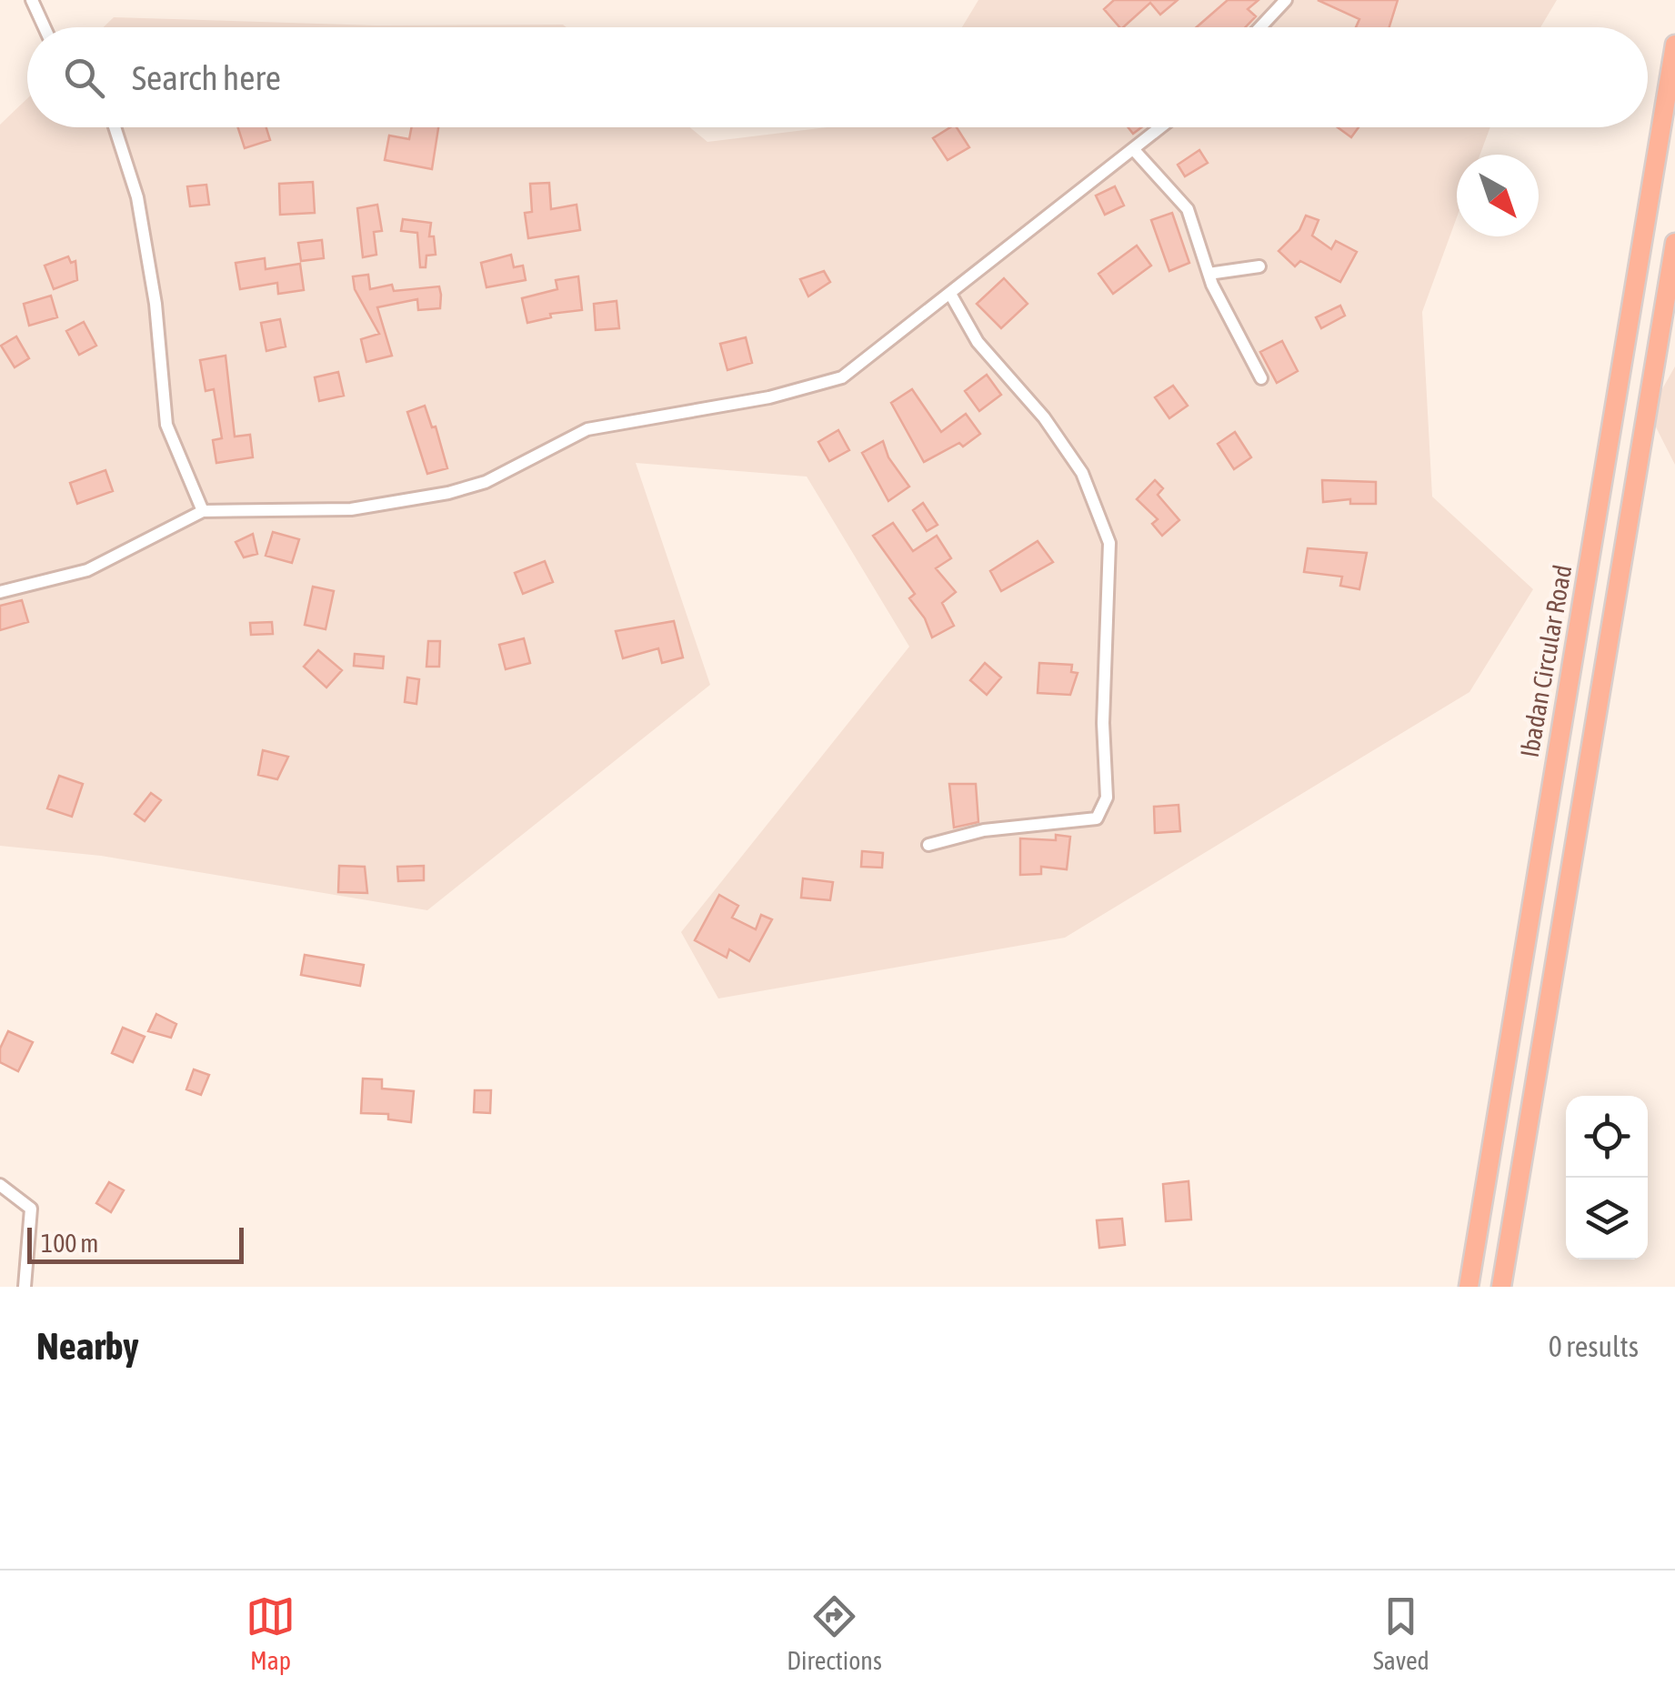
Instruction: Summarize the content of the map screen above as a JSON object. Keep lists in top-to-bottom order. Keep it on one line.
{"streets":{"highway":["Ibadan Circular Road"]},"scale_bar":"100 m","north":"bottom right","page":{"search":"Search here","scale":"100 m","heading":["Nearby","0 results"],"nav":["Map","Directions","Saved"]}}
